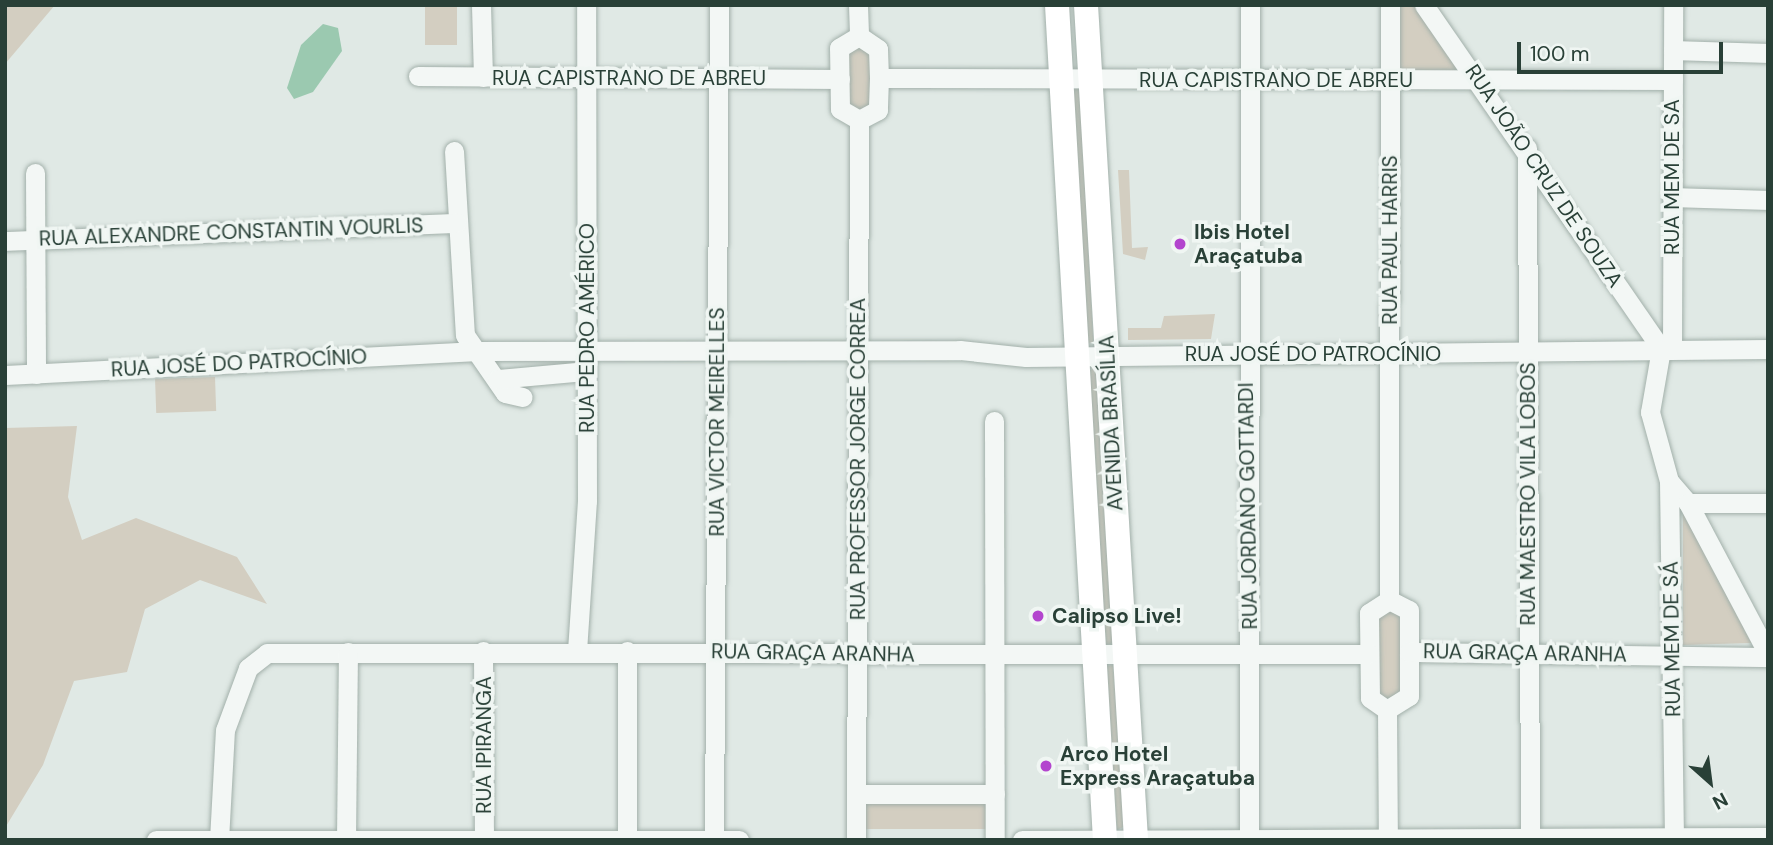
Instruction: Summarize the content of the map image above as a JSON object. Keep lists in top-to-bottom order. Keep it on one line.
{"streets":{"main road":["AVENIDA BRASÍLIA"],"street":["RUA CAPISTRANO DE ABREU","RUA JOÃO CRUZ DE SOUZA","RUA MEM DE SA","RUA ALEXANDRE CONSTANTIN VOURLIS","RUA PAUL HARRIS","RUA PEDRO AMÉRICO","RUA JOSÉ DO PATROCÍNIO","RUA VICTOR MEIRELLES","RUA PROFESSOR JORGE CORREA","RUA MAESTRO VILA LOBOS","RUA JORDANO GOTTARDI","RUA MEM DE SÁ","RUA GRAÇA ARANHA","RUA IPIRANGA"]},"crossings":[["RUA CAPISTRANO DE ABREU","RUA JOÃO CRUZ DE SOUZA"],["RUA CAPISTRANO DE ABREU","RUA MEM DE SA"],["RUA CAPISTRANO DE ABREU","RUA PAUL HARRIS"],["RUA CAPISTRANO DE ABREU","RUA PEDRO AMÉRICO"],["RUA CAPISTRANO DE ABREU","RUA VICTOR MEIRELLES"],["RUA CAPISTRANO DE ABREU","AVENIDA BRASÍLIA"],["RUA CAPISTRANO DE ABREU","RUA JORDANO GOTTARDI"],["RUA JOÃO CRUZ DE SOUZA","RUA MEM DE SA"],["RUA JOÃO CRUZ DE SOUZA","RUA JOSÉ DO PATROCÍNIO"],["RUA JOÃO CRUZ DE SOUZA","RUA MAESTRO VILA LOBOS"],["RUA MEM DE SA","RUA JOSÉ DO PATROCÍNIO"],["RUA MEM DE SA","RUA MEM DE SÁ"],["RUA PAUL HARRIS","RUA JOSÉ DO PATROCÍNIO"],["RUA PEDRO AMÉRICO","RUA JOSÉ DO PATROCÍNIO"],["RUA PEDRO AMÉRICO","RUA GRAÇA ARANHA"],["RUA JOSÉ DO PATROCÍNIO","RUA VICTOR MEIRELLES"],["RUA JOSÉ DO PATROCÍNIO","AVENIDA BRASÍLIA"],["RUA JOSÉ DO PATROCÍNIO","RUA PROFESSOR JORGE CORREA"],["RUA JOSÉ DO PATROCÍNIO","RUA MAESTRO VILA LOBOS"],["RUA JOSÉ DO PATROCÍNIO","RUA JORDANO GOTTARDI"],["RUA VICTOR MEIRELLES","RUA GRAÇA ARANHA"],["AVENIDA BRASÍLIA","RUA GRAÇA ARANHA"],["RUA PROFESSOR JORGE CORREA","RUA GRAÇA ARANHA"],["RUA MAESTRO VILA LOBOS","RUA GRAÇA ARANHA"],["RUA JORDANO GOTTARDI","RUA GRAÇA ARANHA"],["RUA MEM DE SÁ","RUA GRAÇA ARANHA"],["RUA GRAÇA ARANHA","RUA IPIRANGA"]],"places":["Ibis Hotel Araçatuba","Calipso Live!","Arco Hotel Express Araçatuba"],"scale_bar":"100 m","north":"bottom right"}
